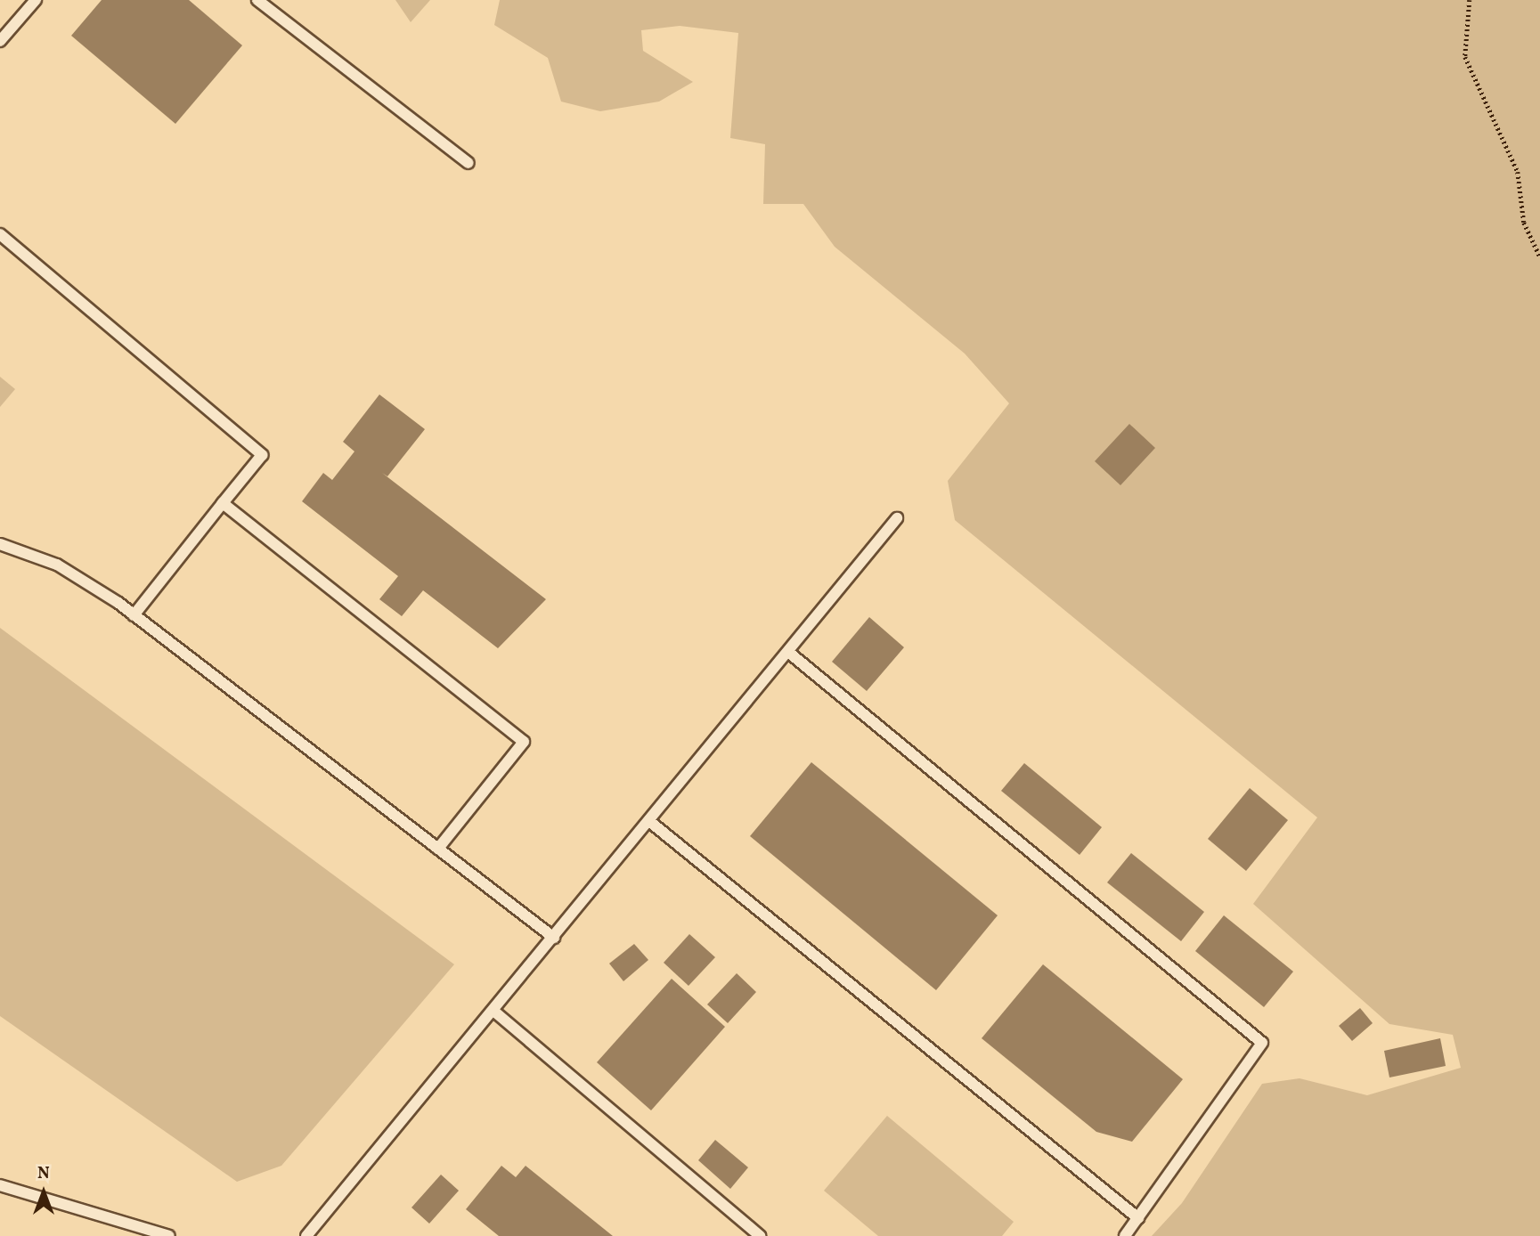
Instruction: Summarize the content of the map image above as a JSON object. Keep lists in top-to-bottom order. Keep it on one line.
{"north":"top"}
